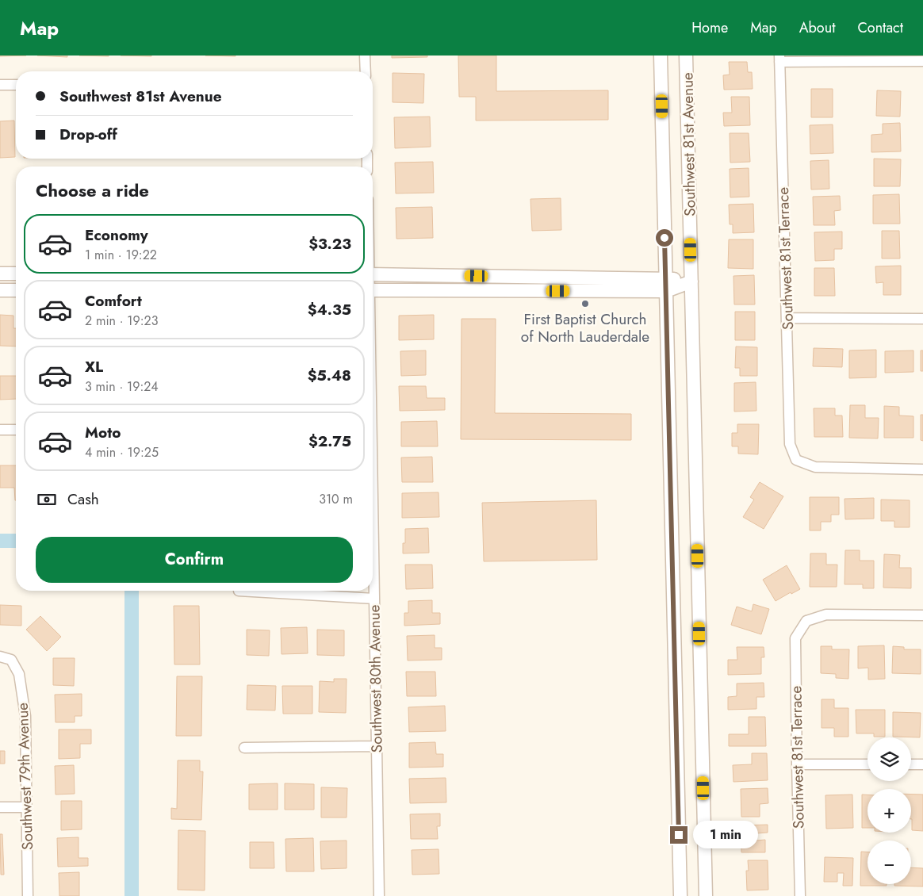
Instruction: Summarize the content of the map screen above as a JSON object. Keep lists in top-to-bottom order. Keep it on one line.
{"streets":{"street":["Southwest 81st Avenue","Southwest 81st Terrace","Southwest 80th Avenue","Southwest 79th Avenue"]},"places":["First Baptist Church of North Lauderdale"],"page":{"header":"Map","nav":["Home","Map","About","Contact"],"banner":["Southwest 81st Avenue","Drop-off"],"heading":"Choose a ride","list":[{"name":"Economy","note":"1 min · 19:22","value":"$3.23"},{"name":"Comfort","note":"2 min · 19:23","value":"$4.35"},{"name":"XL","note":"3 min · 19:24","value":"$5.48"},{"name":"Moto","note":"4 min · 19:25","value":"$2.75"}],"pay":["Cash","310 m"],"buttons":"Confirm","map_buttons":["+","−"],"bubble":"1 min"}}
